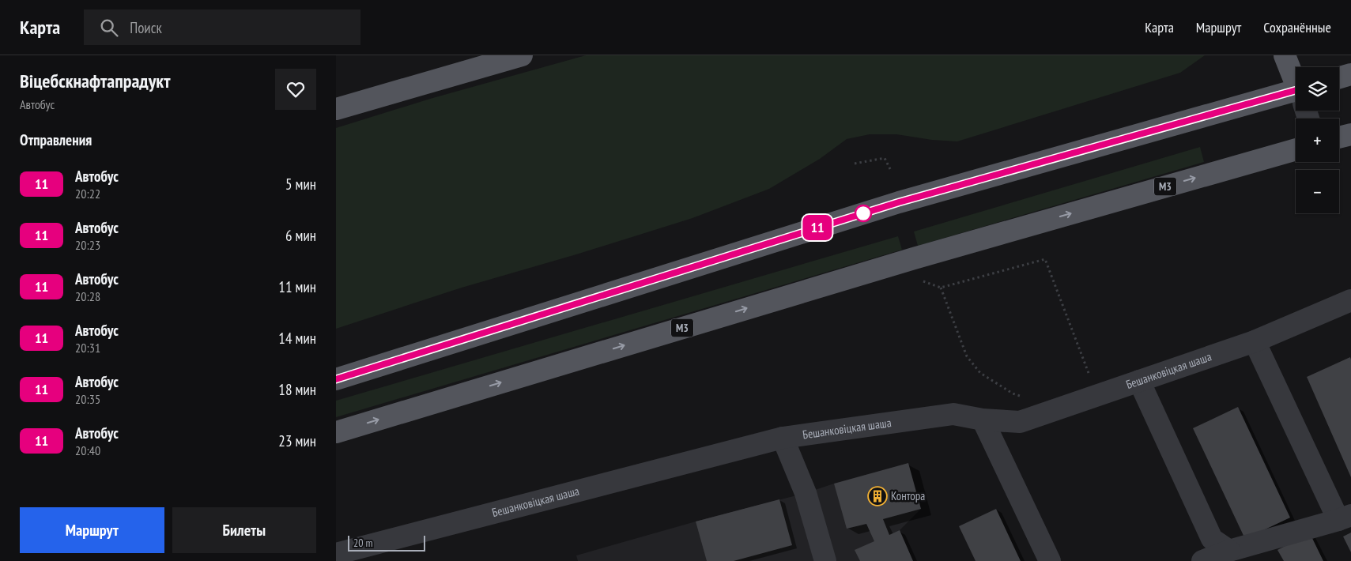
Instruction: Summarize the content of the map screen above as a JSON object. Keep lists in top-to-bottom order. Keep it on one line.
{"streets":{"main road":["М3"],"street":["Бешанковіцкая шаша"]},"places":{"building":["Контора"]},"lines":["bus line 11"],"scale_bar":"20 m","page":{"header":"Карта","search":"Поиск","nav":["Карта","Маршрут","Сохранённые"],"heading":[["Віцебскнафтапрадукт","Автобус"],"Отправления"],"on_map":"11","map_buttons":["+","−"],"list":[{"mark":"11","name":"Автобус","note":"20:22","value":"5 мин"},{"mark":"11","name":"Автобус","note":"20:23","value":"6 мин"},{"mark":"11","name":"Автобус","note":"20:28","value":"11 мин"},{"mark":"11","name":"Автобус","note":"20:31","value":"14 мин"},{"mark":"11","name":"Автобус","note":"20:35","value":"18 мин"},{"mark":"11","name":"Автобус","note":"20:40","value":"23 мин"}],"buttons":["Маршрут","Билеты"],"scale":"20 m"}}
